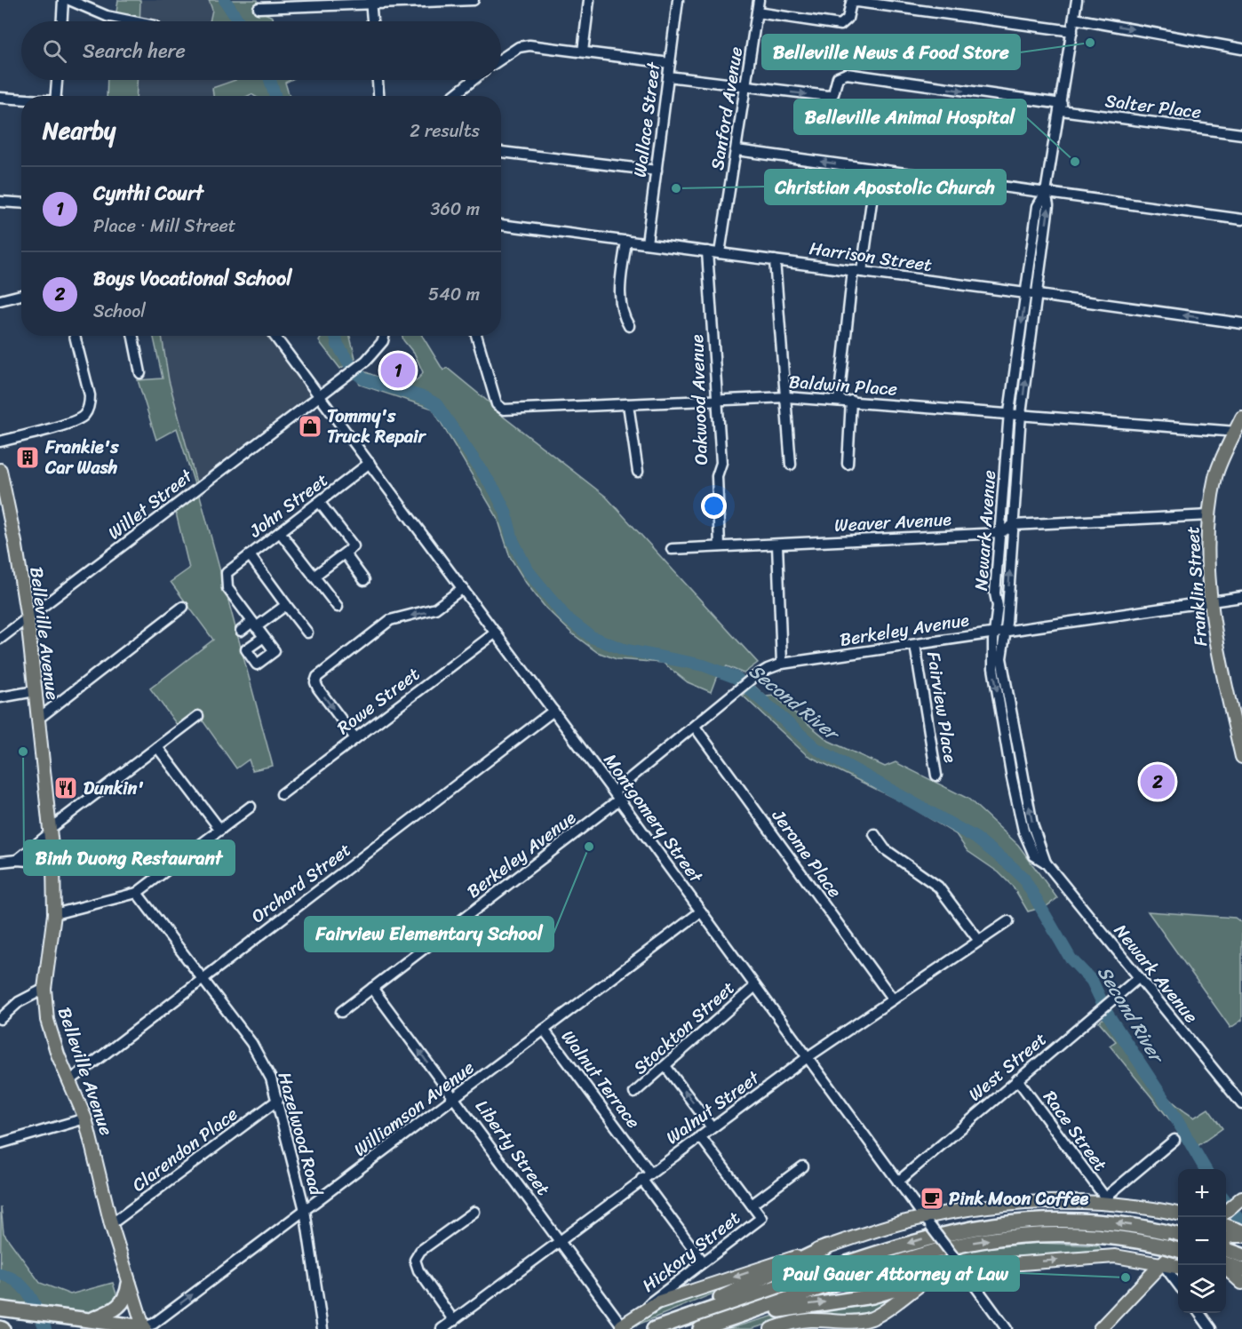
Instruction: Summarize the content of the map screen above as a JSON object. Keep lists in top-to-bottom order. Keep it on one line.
{"streets":{"main road":["Franklin Street","Belleville Avenue"],"street":["Salter Place","Sanford Avenue","Wallace Street","Harrison Street","Baldwin Place","Oakwood Avenue","Willet Street","John Street","Weaver Avenue","Newark Avenue","Berkeley Avenue","Rowe Street","Fairview Place","Montgomery Street","Jerome Place","Orchard Street","Stockton Street","West Street","Walnut Terrace","Walnut Street","Williamson Avenue","Race Street","Hazelwood Road","Liberty Street","Clarendon Place","Hickory Street"]},"crossings":[["Salter Place","Sanford Avenue"],["Salter Place","Newark Avenue"],["Sanford Avenue","Harrison Street"],["Wallace Street","Harrison Street"],["Harrison Street","Oakwood Avenue"],["Harrison Street","Newark Avenue"],["Baldwin Place","Oakwood Avenue"],["Baldwin Place","Newark Avenue"],["Baldwin Place","Franklin Street"],["Oakwood Avenue","Weaver Avenue"],["Willet Street","Belleville Avenue"],["Willet Street","Montgomery Street"],["John Street","Montgomery Street"],["Weaver Avenue","Newark Avenue"],["Weaver Avenue","Franklin Street"],["Newark Avenue","Berkeley Avenue"],["Newark Avenue","West Street"],["Franklin Street","Berkeley Avenue"],["Berkeley Avenue","Fairview Place"],["Berkeley Avenue","Montgomery Street"],["Berkeley Avenue","Jerome Place"],["Berkeley Avenue","Liberty Street"],["Belleville Avenue","Orchard Street"],["Belleville Avenue","Williamson Avenue"],["Belleville Avenue","Clarendon Place"],["Rowe Street","Montgomery Street"],["Montgomery Street","Orchard Street"],["Montgomery Street","Stockton Street"],["Montgomery Street","West Street"],["Montgomery Street","Walnut Street"],["Montgomery Street","Williamson Avenue"],["Jerome Place","Walnut Street"],["Orchard Street","Hazelwood Road"],["West Street","Race Street"],["Walnut Terrace","Walnut Street"],["Walnut Terrace","Williamson Avenue"],["Walnut Street","Liberty Street"],["Williamson Avenue","Hazelwood Road"],["Williamson Avenue","Liberty Street"],["Hazelwood Road","Clarendon Place"]],"water":["Second River"],"places":{"other":["Belleville News & Food Store","Belleville Animal Hospital","Christian Apostolic Church","Binh Duong Restaurant","Fairview Elementary School","Paul Gauer Attorney at Law"],"shop":["Tommy's Truck Repair"],"building":["Frankie's Car Wash"],"restaurant":["Dunkin'"],"cafe":["Pink Moon Coffee"]},"page":{"search":"Search here","heading":["Nearby","2 results"],"list":[{"mark":"1","name":"Cynthi Court","note":"Place · Mill Street","value":"360 m"},{"mark":"2","name":"Boys Vocational School","note":"School","value":"540 m"}],"pins":["1","2"],"map_buttons":["+","−"]}}
